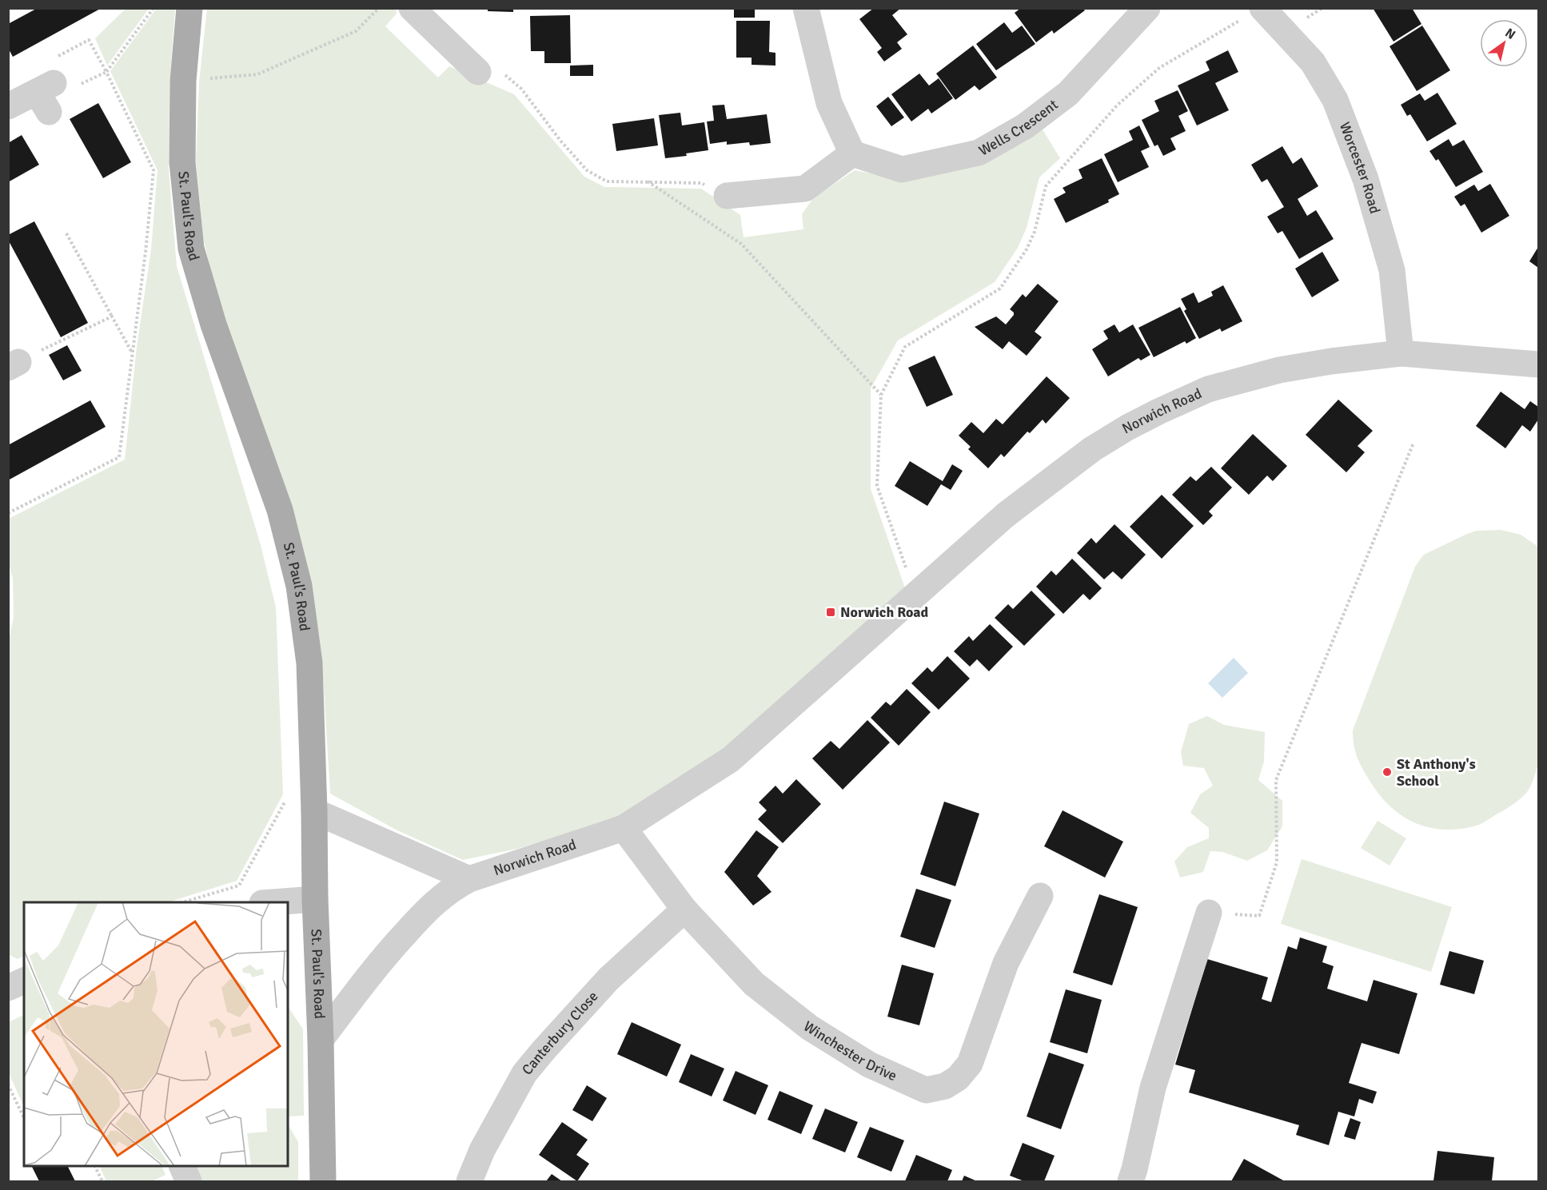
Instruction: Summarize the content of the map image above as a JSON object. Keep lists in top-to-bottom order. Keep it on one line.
{"streets":{"main road":["St. Paul's Road"],"street":["Wells Crescent","Worcester Road","Norwich Road","Canterbury Close","Winchester Drive"]},"crossings":[["Worcester Road","Norwich Road"],["St. Paul's Road","Norwich Road"],["Norwich Road","Winchester Drive"],["Canterbury Close","Winchester Drive"]],"places":{"transit":["Norwich Road"],"other":["St Anthony's School"]},"north":"top right"}
